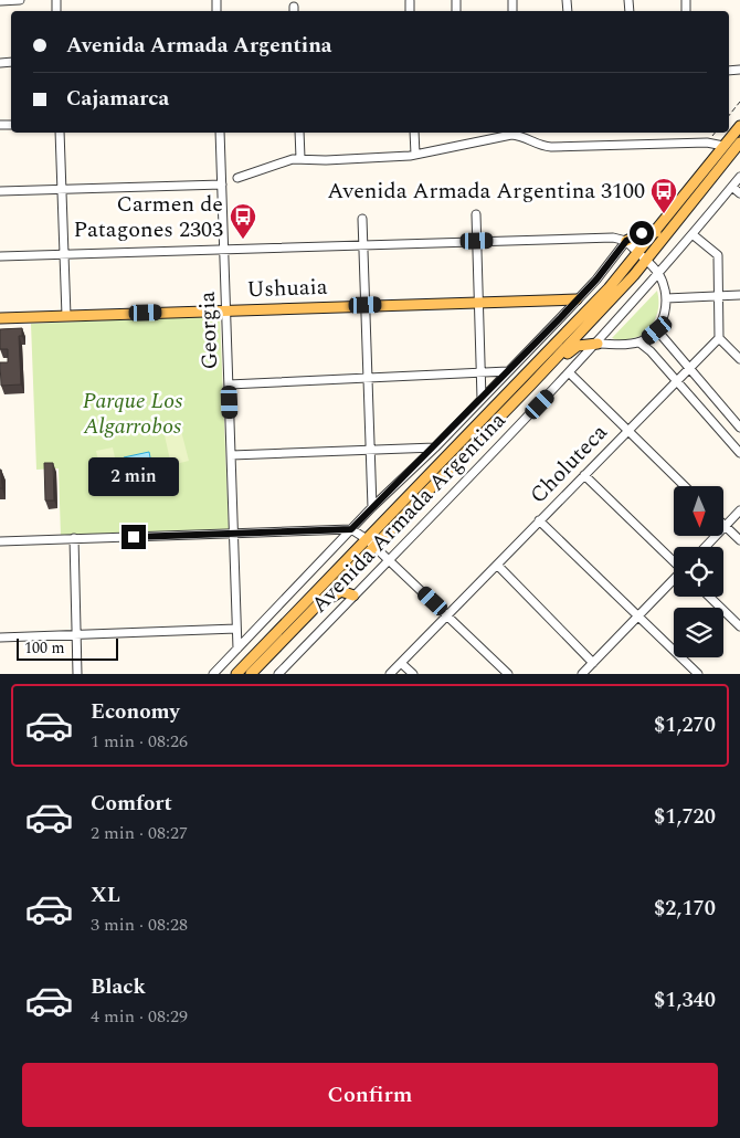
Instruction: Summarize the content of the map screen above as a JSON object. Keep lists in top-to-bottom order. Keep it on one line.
{"streets":{"main road":["Ushuaia","Avenida Armada Argentina"],"street":["Georgia","Choluteca"]},"crossings":[["Ushuaia","Georgia"],["Ushuaia","Avenida Armada Argentina"],["Georgia","Avenida Armada Argentina"]],"parks":["Parque Los Algarrobos"],"places":{"bus stop":["Avenida Armada Argentina 3100","Carmen de Patagones 2303"]},"scale_bar":"100 m","north":"bottom","page":{"banner":["Avenida Armada Argentina","Cajamarca"],"bubble":"2 min","scale":"100 m","list":[{"name":"Economy","note":"1 min · 08:26","value":"$1,270"},{"name":"Comfort","note":"2 min · 08:27","value":"$1,720"},{"name":"XL","note":"3 min · 08:28","value":"$2,170"},{"name":"Black","note":"4 min · 08:29","value":"$1,340"}],"buttons":"Confirm"}}
